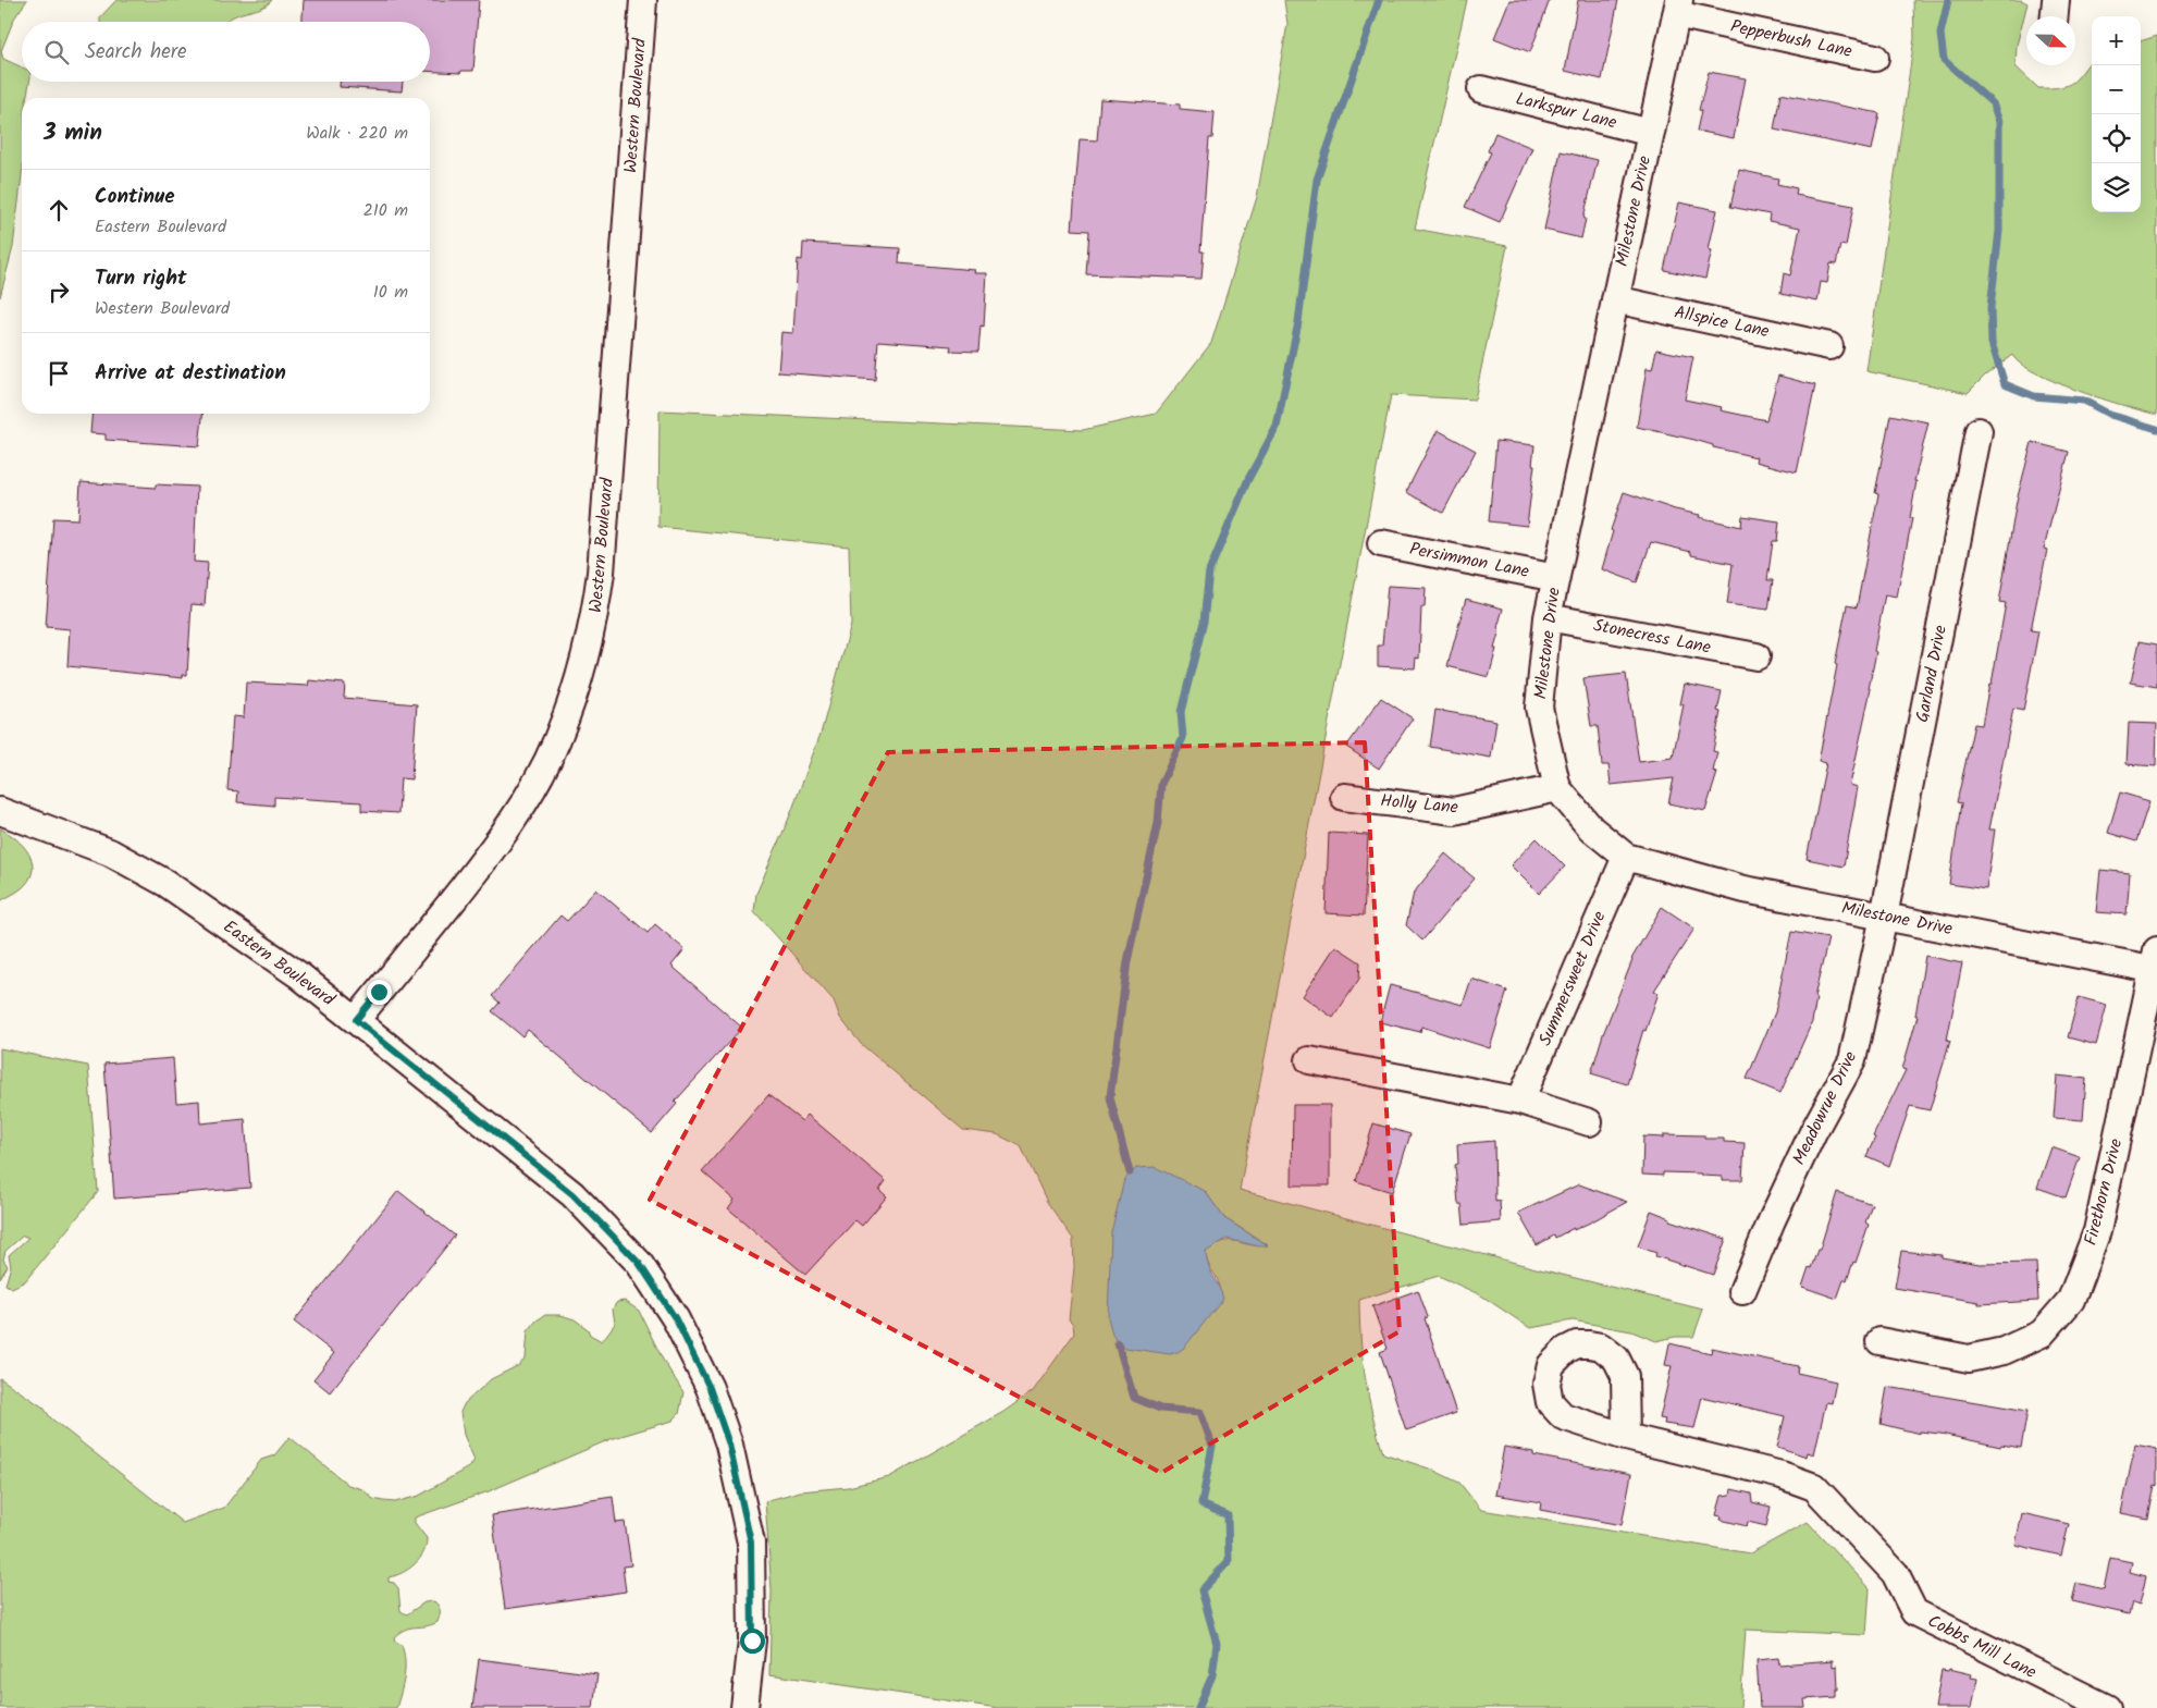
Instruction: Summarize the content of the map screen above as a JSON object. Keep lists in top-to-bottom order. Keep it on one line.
{"streets":{"street":["Pepperbush Lane","Western Boulevard","Larkspur Lane","Milestone Drive","Allspice Lane","Persimmon Lane","Stonecress Lane","Garland Drive","Holly Lane","Eastern Boulevard","Summersweet Drive","Meadowrue Drive","Firethorn Drive","Cobbs Mill Lane"]},"crossings":[["Pepperbush Lane","Milestone Drive"],["Western Boulevard","Eastern Boulevard"],["Larkspur Lane","Milestone Drive"],["Milestone Drive","Allspice Lane"],["Milestone Drive","Persimmon Lane"],["Milestone Drive","Stonecress Lane"],["Milestone Drive","Garland Drive"],["Milestone Drive","Holly Lane"],["Milestone Drive","Summersweet Drive"],["Milestone Drive","Meadowrue Drive"],["Milestone Drive","Firethorn Drive"],["Garland Drive","Meadowrue Drive"]],"north":"right","page":{"map_buttons":["+","−"],"search":"Search here","heading":["3 min","Walk · 220 m"],"list":[["Continue","Eastern Boulevard","210 m"],["Turn right","Western Boulevard","10 m"],"Arrive at destination"]}}
